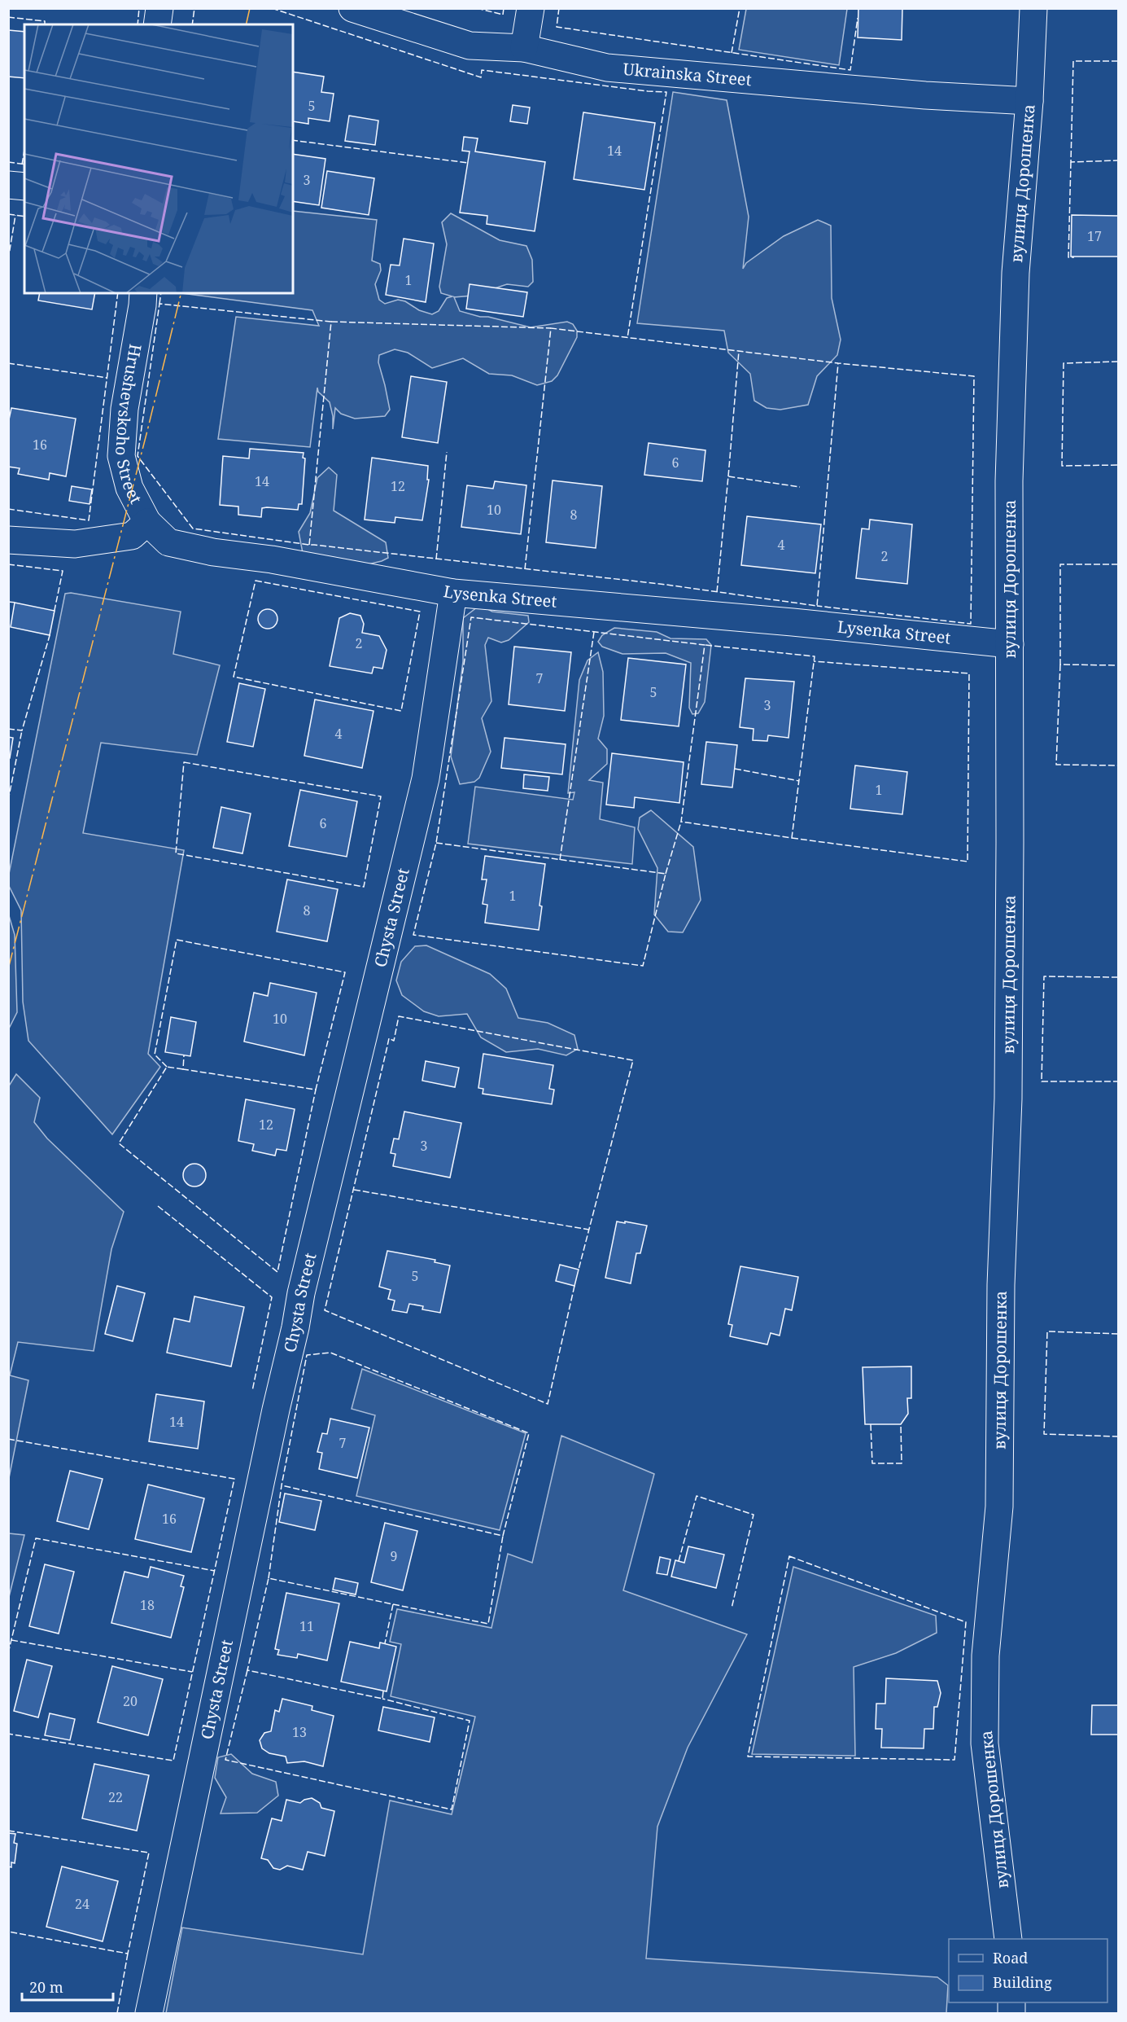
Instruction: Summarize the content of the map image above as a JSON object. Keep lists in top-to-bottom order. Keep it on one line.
{"streets":{"street":["Ukrainska Street","вулиця Дорошенка","Hrushevskoho Street","Lysenka Street","Chysta Street"]},"crossings":[["Ukrainska Street","вулиця Дорошенка"],["вулиця Дорошенка","Lysenka Street"],["Hrushevskoho Street","Lysenka Street"],["Lysenka Street","Chysta Street"]],"house_numbers":["5","14","3","17","1","16","6","14","12","10","8","4","2","2","7","5","3","4","1","6","1","8","10","12","3","5","14","7","16","9","18","11","20","13","22","24"],"legend":["Road","Building"],"scale_bar":"20 m"}
